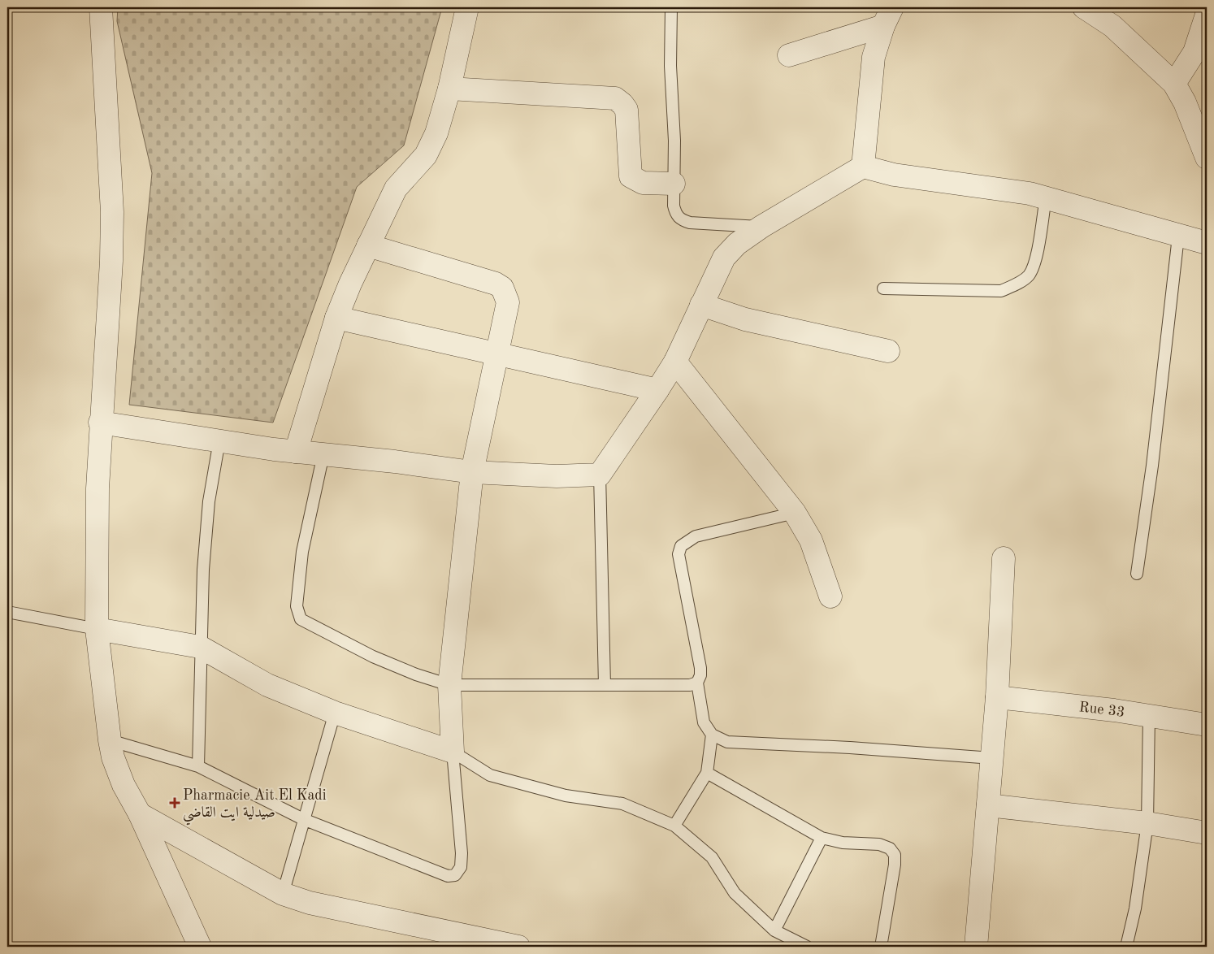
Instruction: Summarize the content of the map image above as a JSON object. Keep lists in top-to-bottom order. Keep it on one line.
{"streets":{"street":["Rue 33"]},"places":{"health":["Pharmacie Ait El Kadi صيدلية ايت القاضي"]}}
